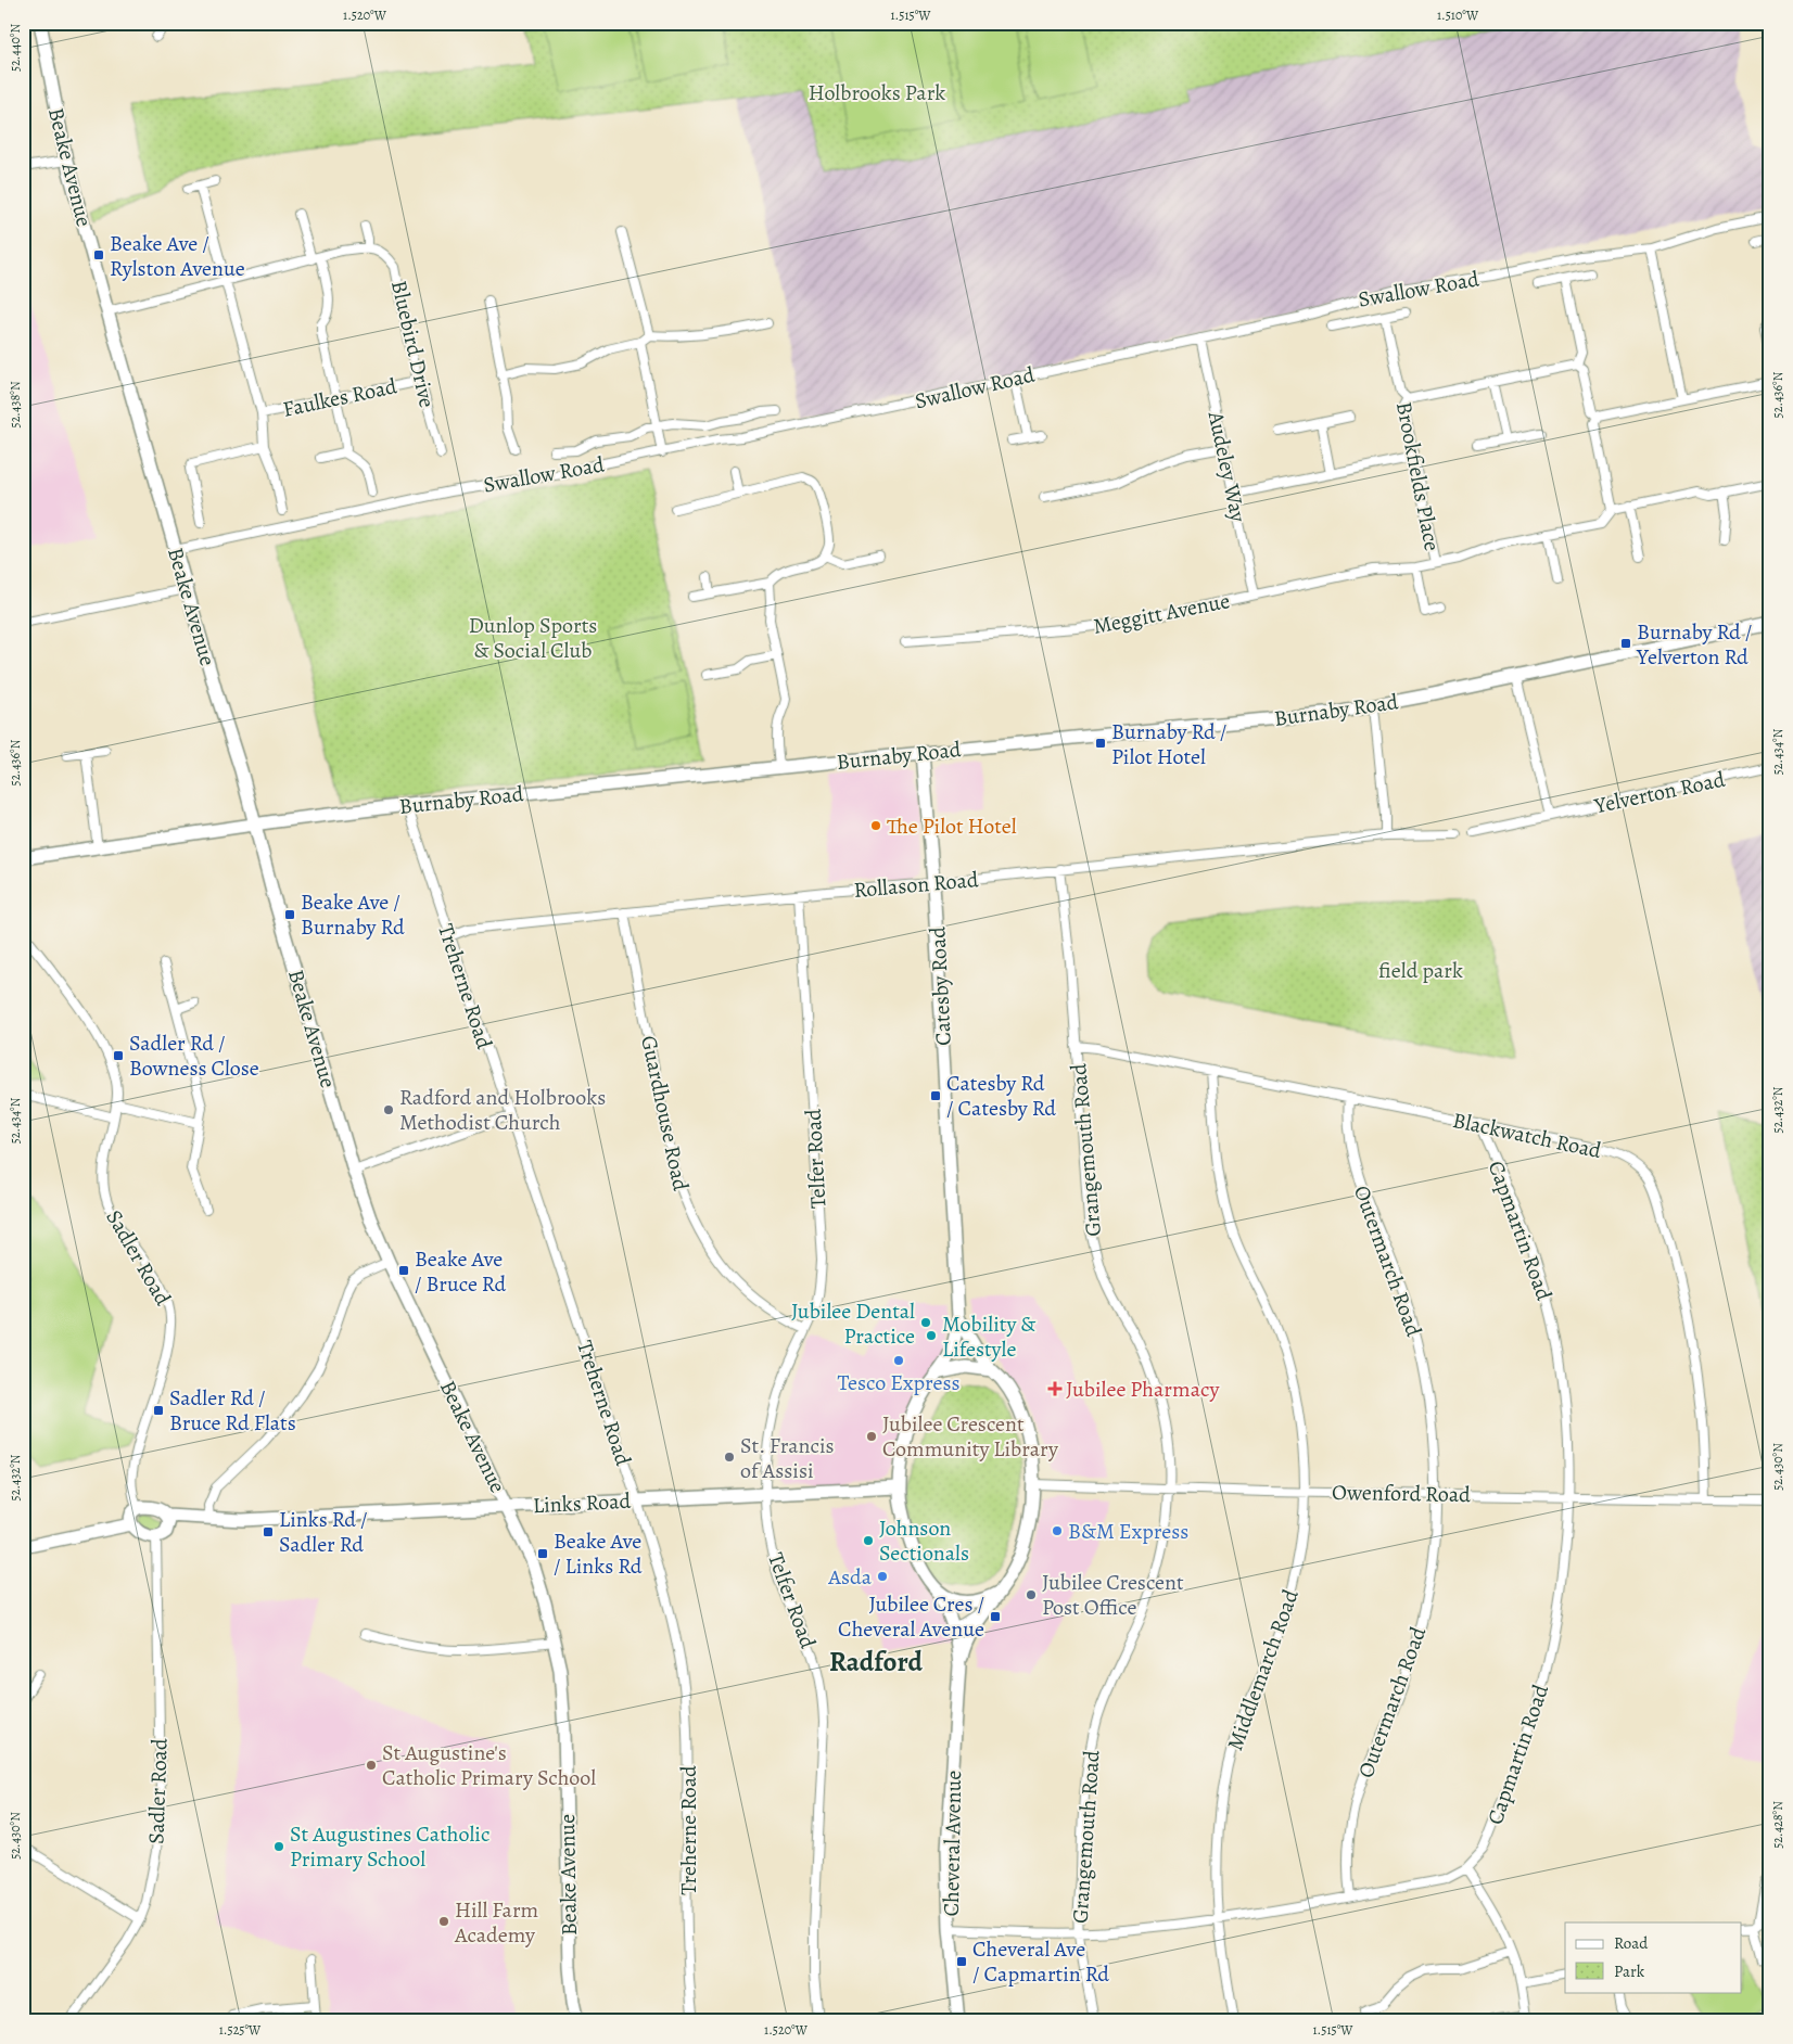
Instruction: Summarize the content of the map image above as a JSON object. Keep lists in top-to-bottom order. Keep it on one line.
{"streets":{"street":["Beake Avenue","Swallow Road","Bluebird Drive","Faulkes Road","Audeley Way","Brookfields Place","Meggitt Avenue","Burnaby Road","Yelverton Road","Rollason Road","Treherne Road","Catesby Road","Guardhouse Road","Blackwatch Road","Grangemouth Road","Telfer Road","Capmartin Road","Sadler Road","Outermarch Road","Owenford Road","Links Road","Middlemarch Road","Cheveral Avenue"]},"crossings":[["Beake Avenue","Swallow Road"],["Beake Avenue","Burnaby Road"],["Beake Avenue","Links Road"],["Swallow Road","Audeley Way"],["Bluebird Drive","Faulkes Road"],["Audeley Way","Meggitt Avenue"],["Brookfields Place","Meggitt Avenue"],["Burnaby Road","Treherne Road"],["Burnaby Road","Catesby Road"],["Rollason Road","Treherne Road"],["Rollason Road","Catesby Road"],["Rollason Road","Guardhouse Road"],["Rollason Road","Grangemouth Road"],["Rollason Road","Telfer Road"],["Treherne Road","Links Road"],["Catesby Road","Owenford Road"],["Catesby Road","Links Road"],["Catesby Road","Cheveral Avenue"],["Guardhouse Road","Telfer Road"],["Blackwatch Road","Grangemouth Road"],["Blackwatch Road","Capmartin Road"],["Blackwatch Road","Outermarch Road"],["Blackwatch Road","Owenford Road"],["Blackwatch Road","Middlemarch Road"],["Grangemouth Road","Capmartin Road"],["Grangemouth Road","Owenford Road"],["Telfer Road","Links Road"],["Capmartin Road","Outermarch Road"],["Capmartin Road","Owenford Road"],["Capmartin Road","Middlemarch Road"],["Capmartin Road","Cheveral Avenue"],["Sadler Road","Links Road"],["Outermarch Road","Owenford Road"],["Owenford Road","Links Road"],["Owenford Road","Middlemarch Road"],["Owenford Road","Cheveral Avenue"],["Links Road","Cheveral Avenue"]],"districts":["Radford"],"parks":["Holbrooks Park","Dunlop Sports & Social Club","field park"],"places":{"transit":["Beake Ave / Rylston Avenue","Burnaby Rd / Yelverton Rd","Burnaby Rd / Pilot Hotel","Beake Ave / Burnaby Rd","Sadler Rd / Bowness Close","Catesby Rd / Catesby Rd","Beake Ave / Bruce Rd","Sadler Rd / Bruce Rd Flats","Links Rd / Sadler Rd","Beake Ave / Links Rd","Jubilee Cres / Cheveral Avenue","Cheveral Ave / Capmartin Rd"],"other":["The Pilot Hotel","Radford and Holbrooks Methodist Church","Jubilee Dental Practice","Mobility & Lifestyle","Tesco Express","Jubilee Crescent Community Library","St. Francis of Assisi","B&M Express","Johnson Sectionals","Asda","Jubilee Crescent Post Office","St Augustine's Catholic Primary School","St Augustines Catholic Primary School","Hill Farm Academy"],"health":["Jubilee Pharmacy"]},"legend":["Road","Park"],"coordinates":["1.520°W","1.515°W","1.510°W","52.440°N","52.436°N","52.438°N","52.434°N","52.432°N","52.430°N","52.428°N","1.525°W"]}
